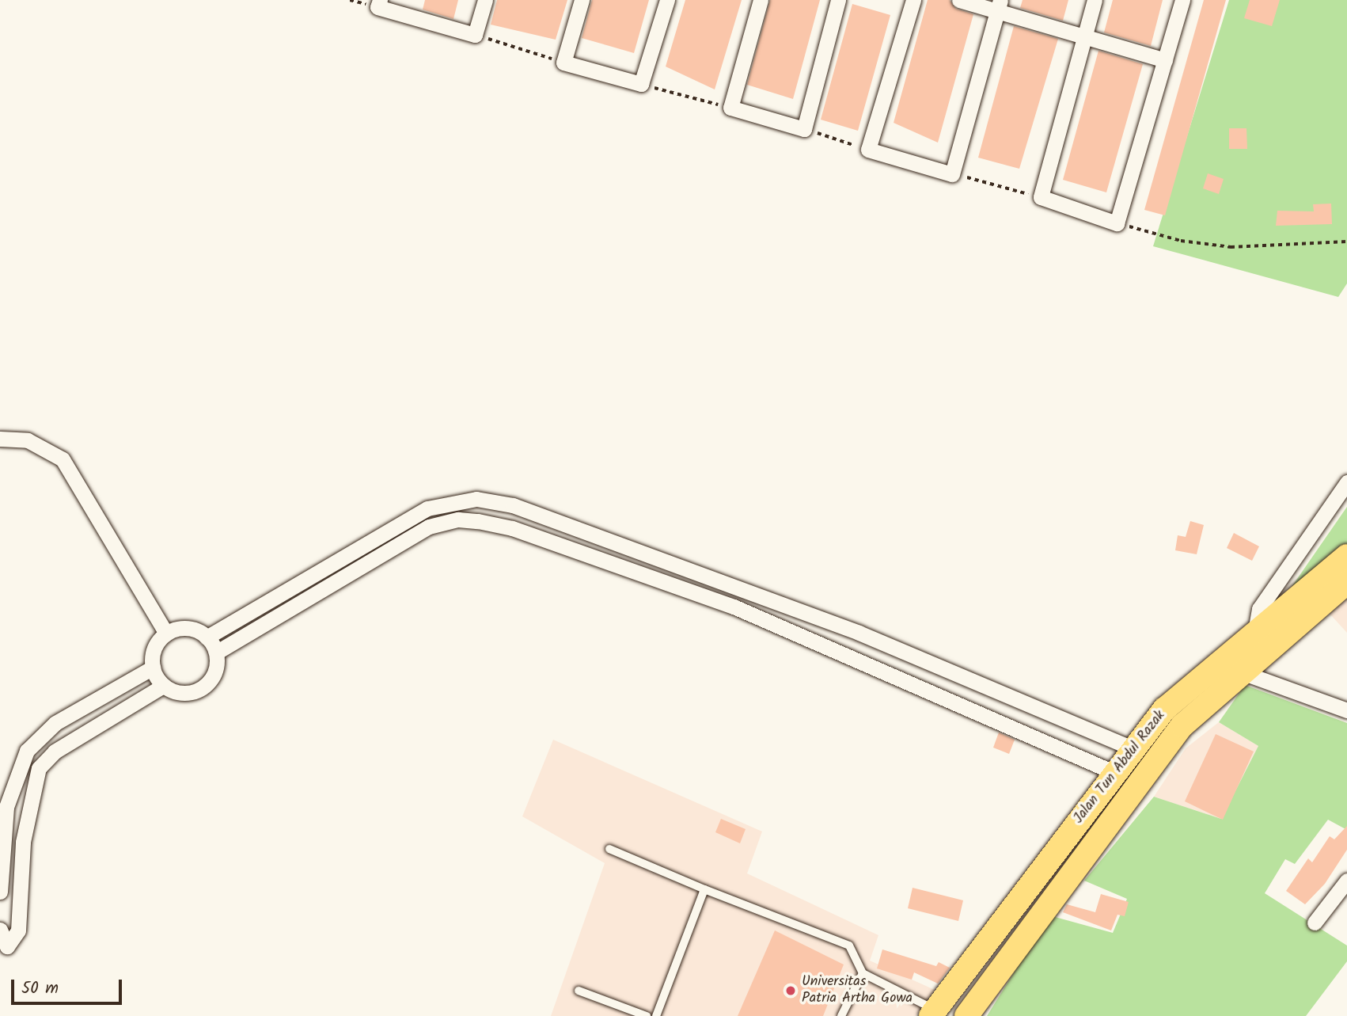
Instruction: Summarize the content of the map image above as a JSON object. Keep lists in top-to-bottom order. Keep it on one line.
{"streets":{"main road":["Jalan Tun Abdul Razak"]},"places":["Universitas Patria Artha Gowa"],"scale_bar":"50 m"}
